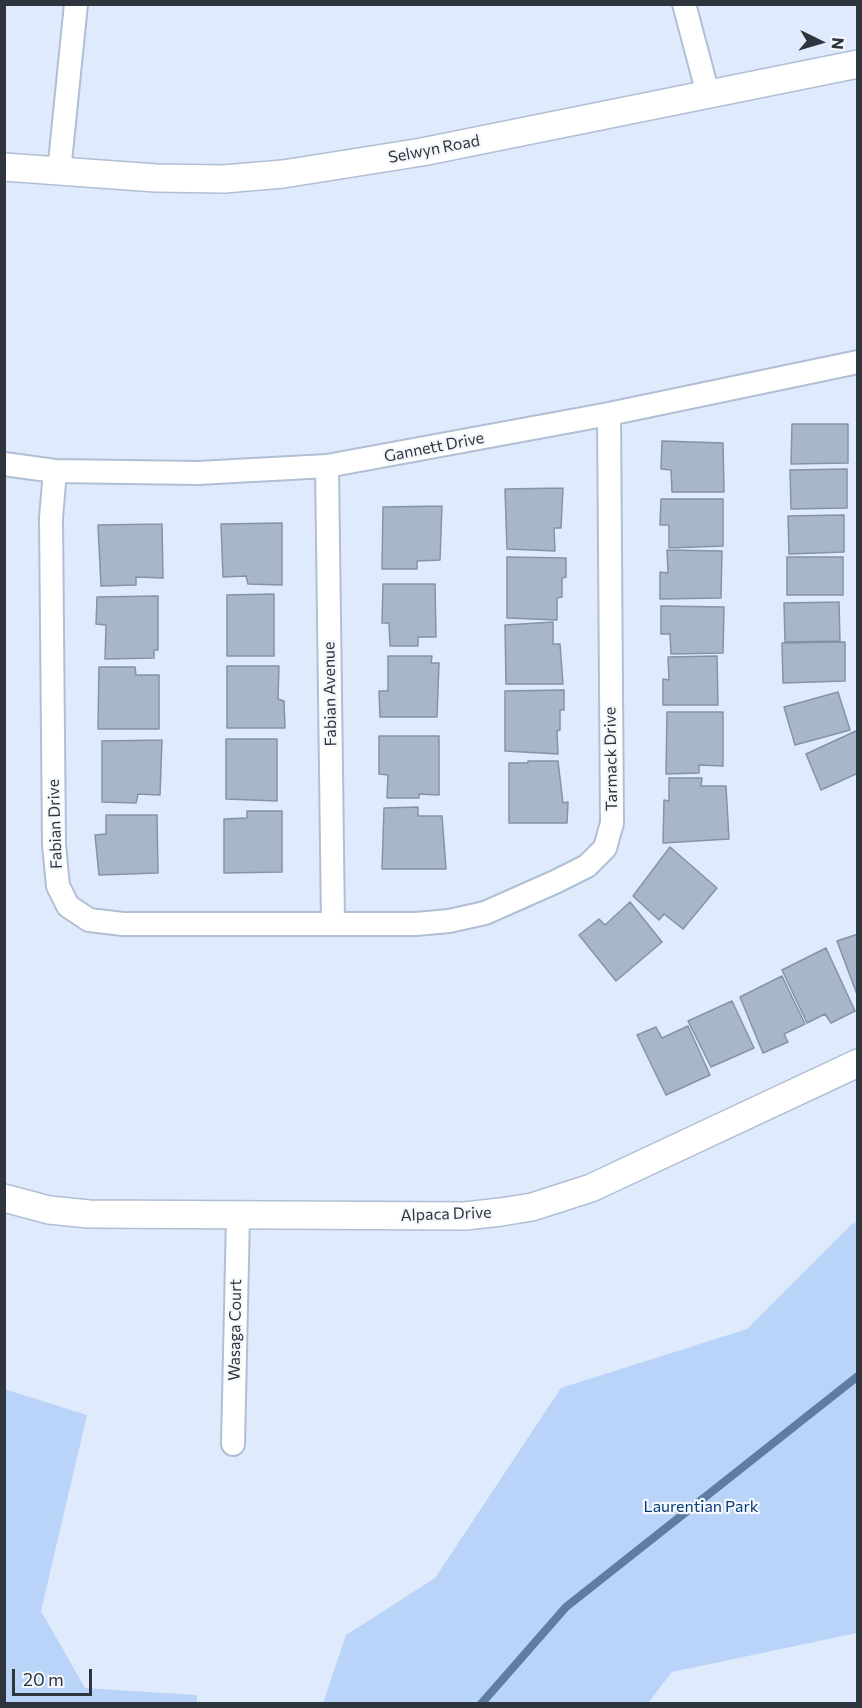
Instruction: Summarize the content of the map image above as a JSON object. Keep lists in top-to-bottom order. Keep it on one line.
{"streets":{"street":["Selwyn Road","Gannett Drive","Fabian Avenue","Tarmack Drive","Fabian Drive","Alpaca Drive","Wasaga Court"]},"crossings":[["Gannett Drive","Fabian Avenue"],["Gannett Drive","Tarmack Drive"],["Gannett Drive","Fabian Drive"],["Fabian Avenue","Tarmack Drive"],["Fabian Avenue","Fabian Drive"],["Tarmack Drive","Fabian Drive"],["Alpaca Drive","Wasaga Court"]],"parks":["Laurentian Park"],"scale_bar":"20 m","north":"right"}
